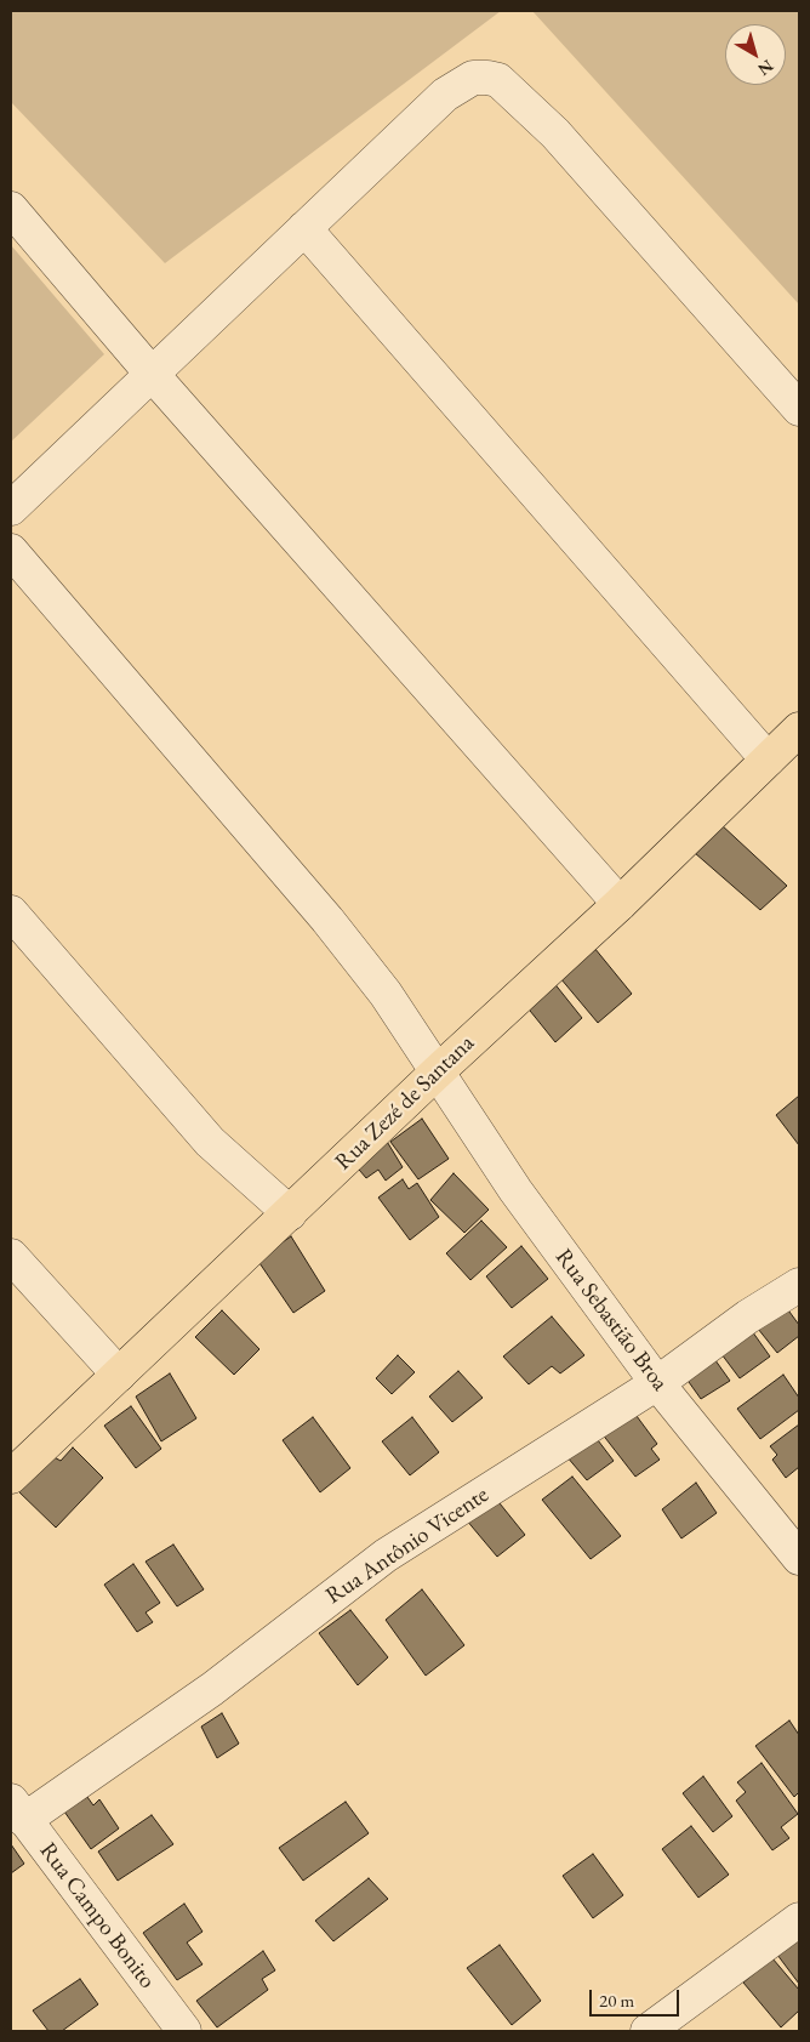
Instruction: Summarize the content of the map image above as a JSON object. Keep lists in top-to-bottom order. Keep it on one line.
{"streets":{"main road":["Rua Zezé de Santana"],"street":["Rua Sebastião Broa","Rua Antônio Vicente","Rua Campo Bonito"]},"crossings":[["Rua Zezé de Santana","Rua Sebastião Broa"],["Rua Sebastião Broa","Rua Antônio Vicente"],["Rua Antônio Vicente","Rua Campo Bonito"]],"scale_bar":"20 m","north":"bottom right"}
